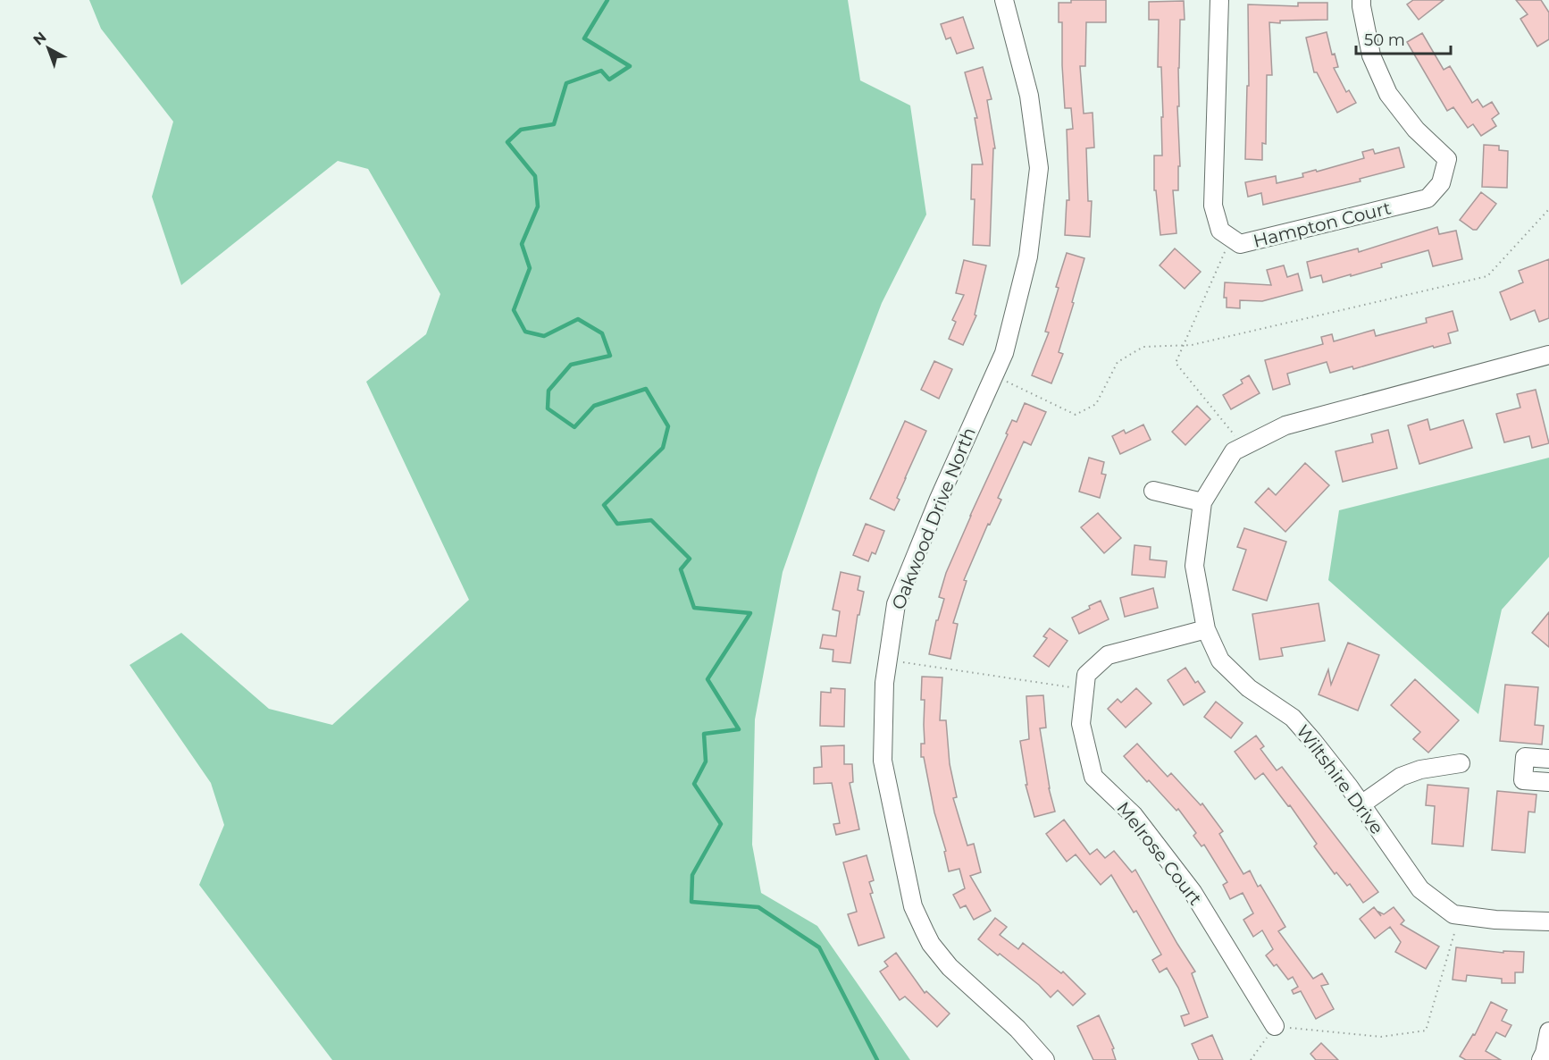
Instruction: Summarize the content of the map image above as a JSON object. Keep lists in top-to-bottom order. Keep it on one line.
{"streets":{"street":["Hampton Court","Oakwood Drive North","Wiltshire Drive","Melrose Court"]},"crossings":[["Wiltshire Drive","Melrose Court"]],"scale_bar":"50 m","north":"top left"}
